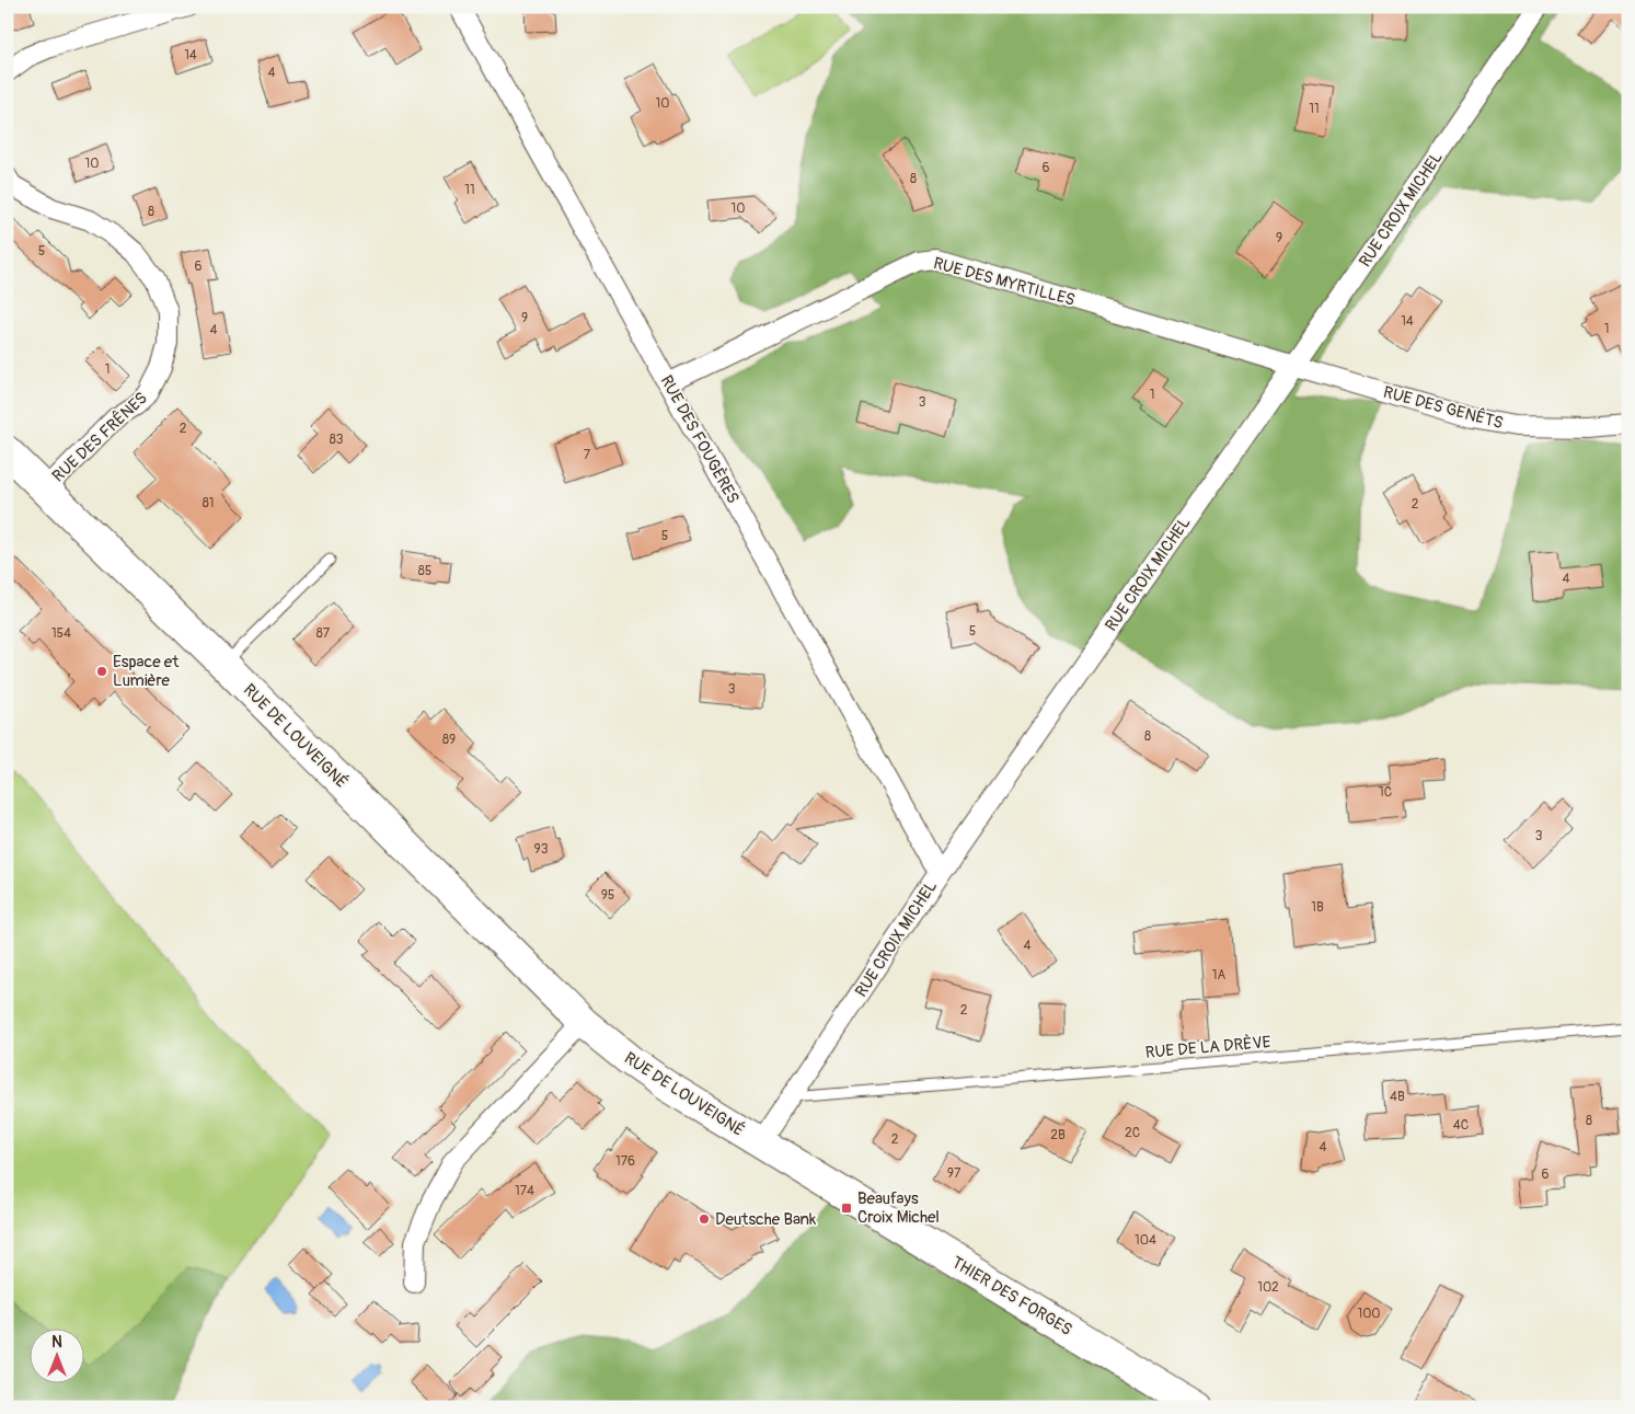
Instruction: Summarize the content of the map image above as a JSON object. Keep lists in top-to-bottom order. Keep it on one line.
{"streets":{"main road":["RUE DE LOUVEIGNÉ","THIER DES FORGES"],"street":["RUE CROIX MICHEL","RUE DES MYRTILLES","RUE DES GENÊTS","RUE DES FRÊNES","RUE DES FOUGÈRES"],"lane":["RUE DE LA DRÈVE"]},"crossings":[["RUE CROIX MICHEL","RUE DES MYRTILLES"],["RUE CROIX MICHEL","RUE DES GENÊTS"],["RUE CROIX MICHEL","RUE DES FOUGÈRES"],["RUE CROIX MICHEL","RUE DE LOUVEIGNÉ"],["RUE CROIX MICHEL","RUE DE LA DRÈVE"],["RUE DES MYRTILLES","RUE DES GENÊTS"],["RUE DES MYRTILLES","RUE DES FOUGÈRES"],["RUE DES FRÊNES","RUE DE LOUVEIGNÉ"],["RUE DE LOUVEIGNÉ","THIER DES FORGES"]],"places":{"other":["Espace et Lumière","Deutsche Bank"],"transit":["Beaufays Croix Michel"]},"house_numbers":["14","4","10","11","10","6","8","11","10","8","9","5","6","9","14","1","4","1","1","3","2","83","7","81","2","5","85","4","5","154","87","3","8","89","1C","3","93","95","1B","4","1A","2","4B","8","4C","2C","2B","2","4","176","97","6","174","104","102","100"],"north":"top"}
